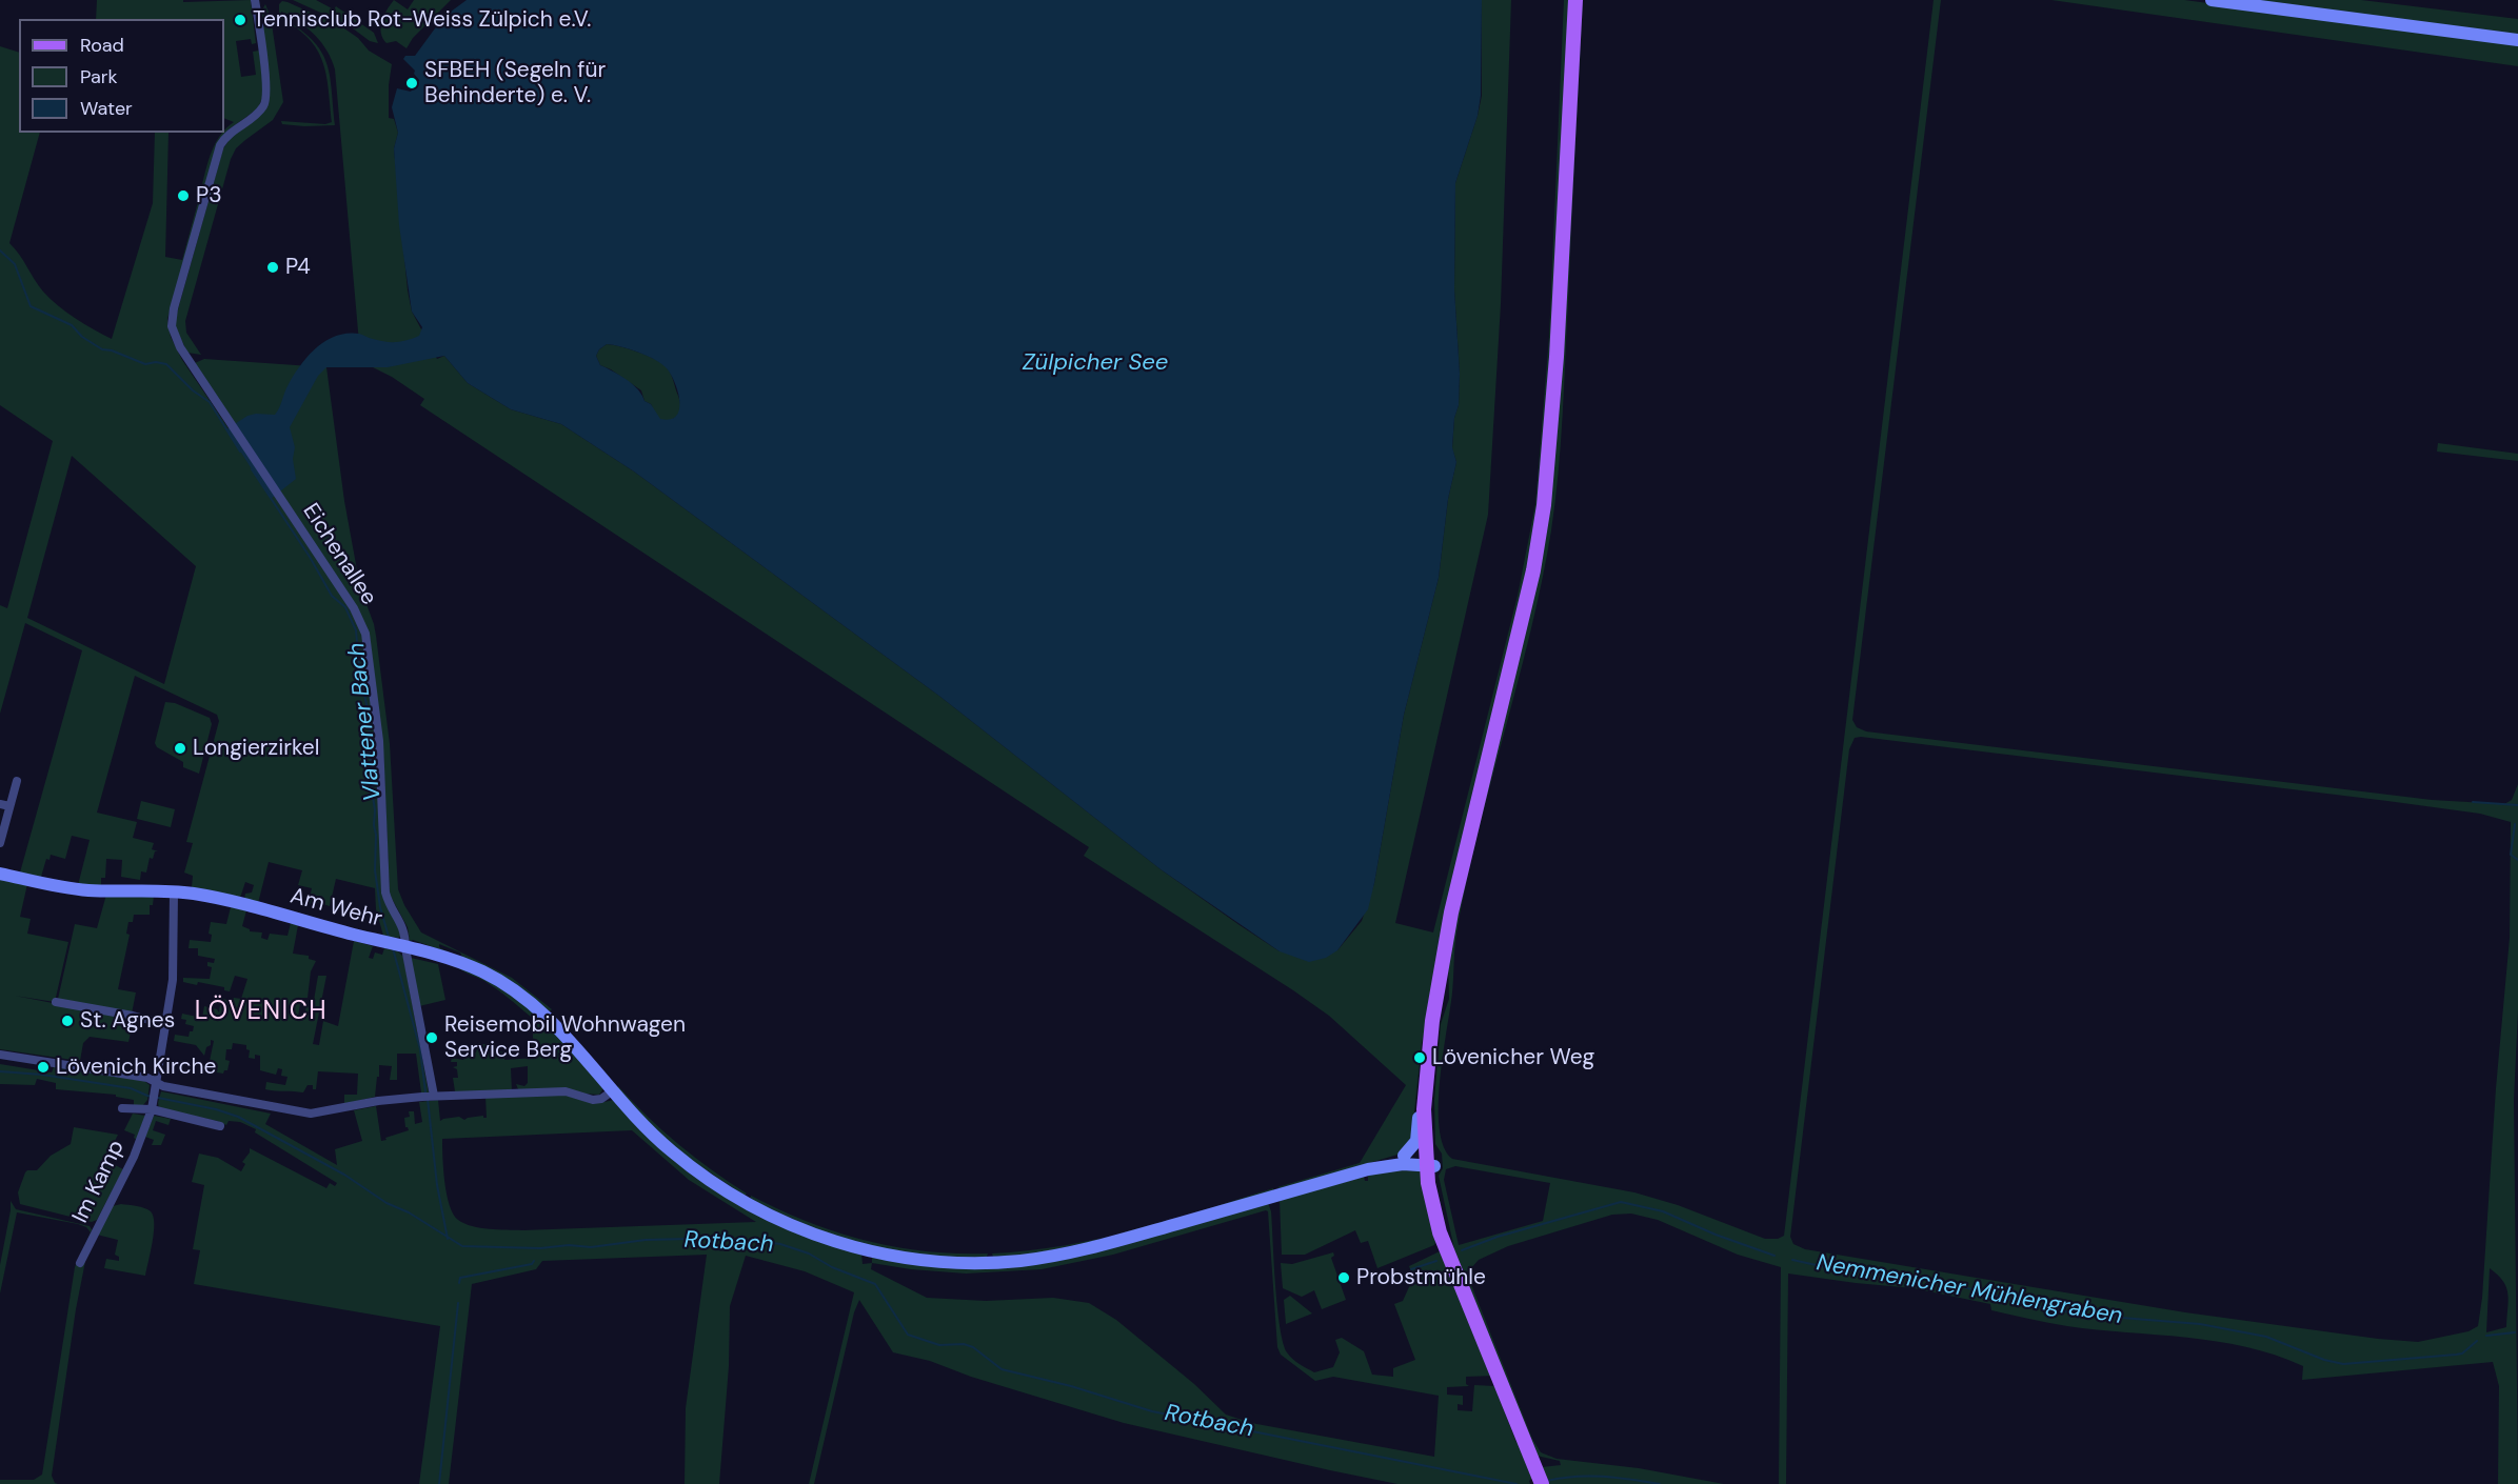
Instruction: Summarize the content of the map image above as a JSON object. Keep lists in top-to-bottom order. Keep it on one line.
{"streets":{"street":["Eichenallee","Am Wehr","Im Kamp"]},"crossings":[["Eichenallee","Am Wehr"],["Am Wehr","Im Kamp"]],"districts":["LÖVENICH"],"water":["Zülpicher See","Vlattener Bach","Rotbach","Nemmenicher Mühlengraben"],"places":["Tennisclub Rot-Weiss Zülpich e.V.","SFBEH (Segeln für Behinderte) e. V.","P3","P4","Longierzirkel","St. Agnes","Reisemobil Wohnwagen Service Berg","Lövenicher Weg","Lövenich Kirche","Probstmühle"],"legend":["Road","Park","Water"]}
